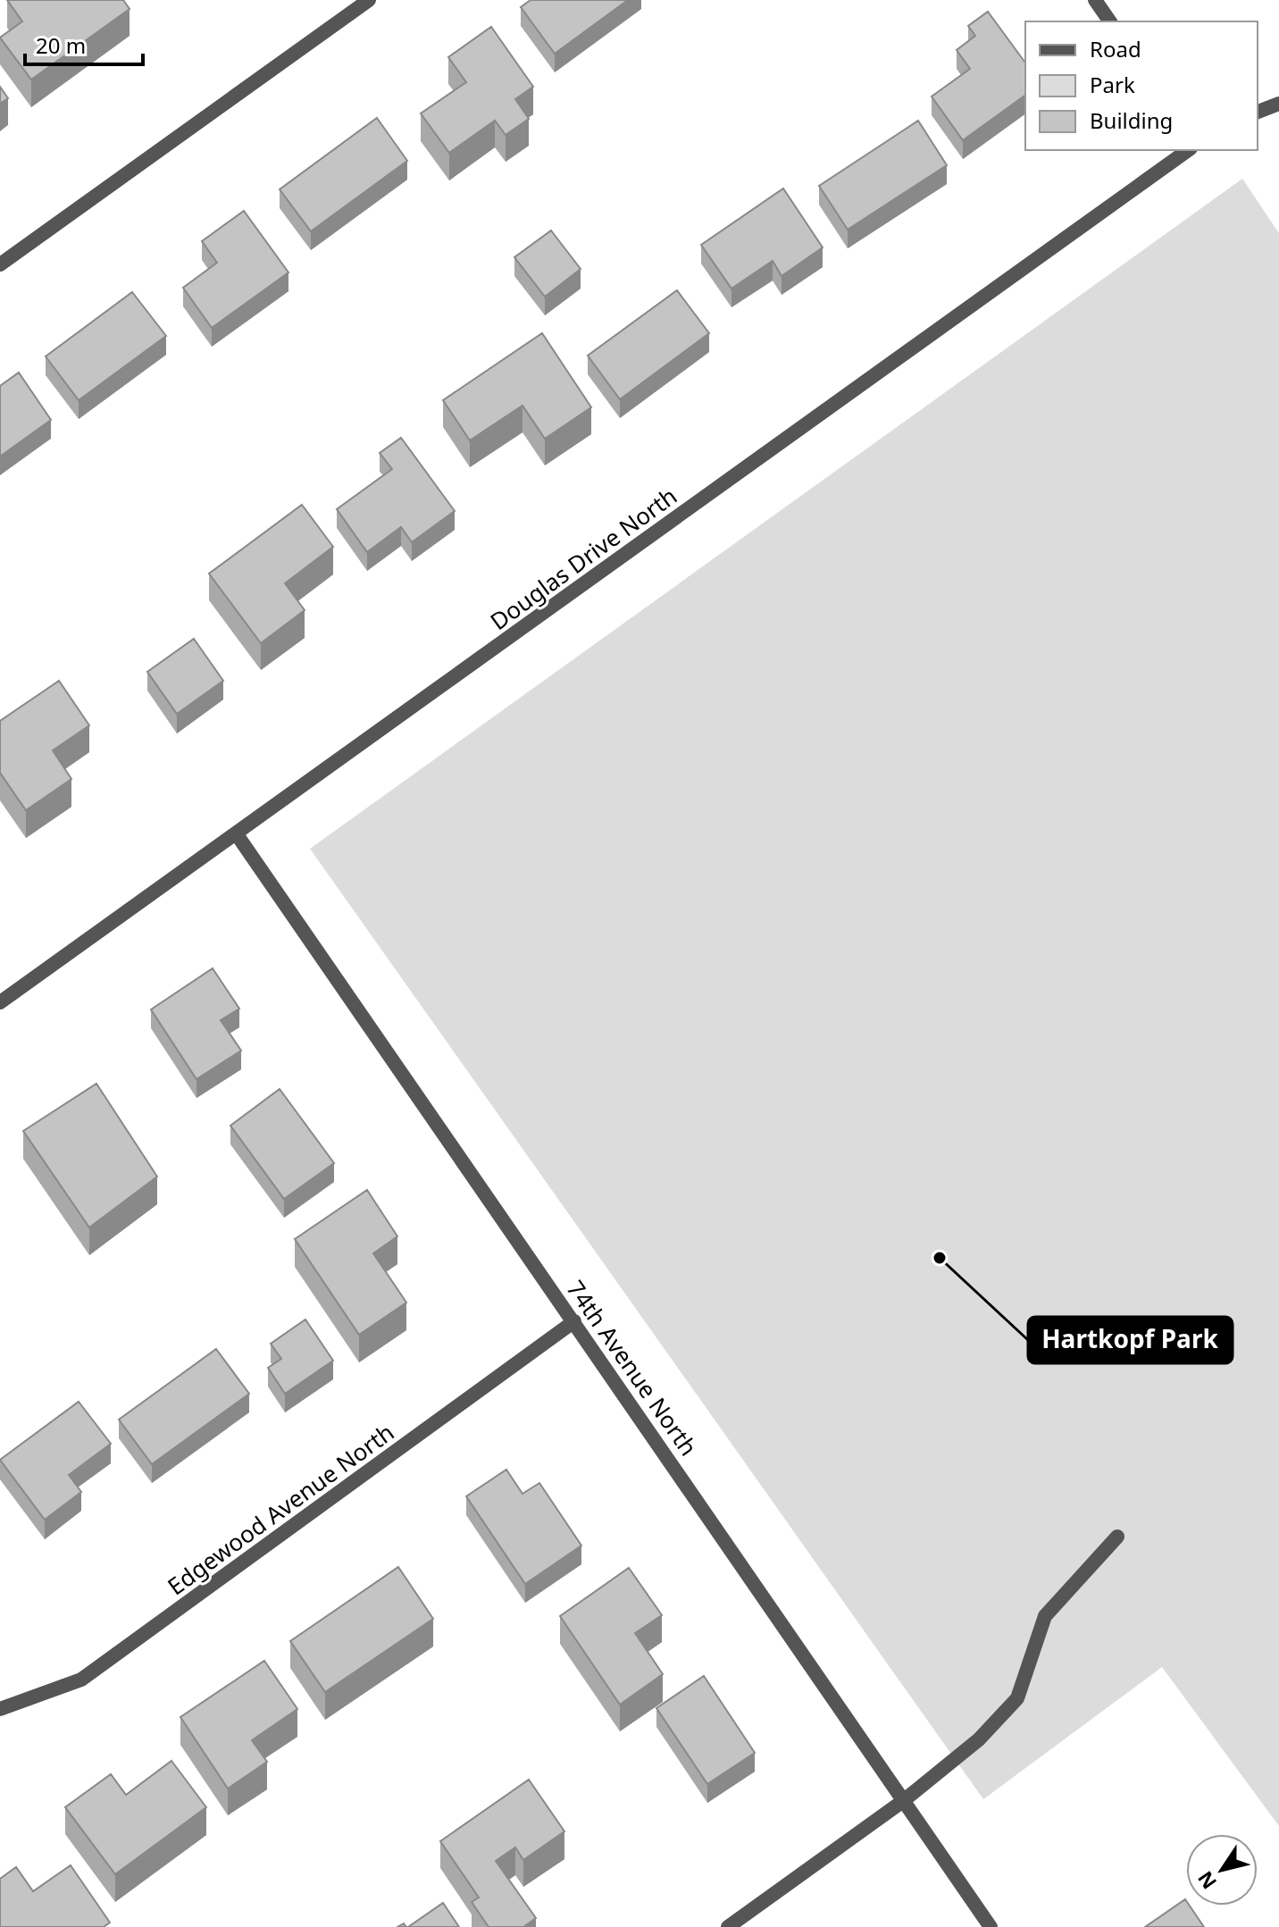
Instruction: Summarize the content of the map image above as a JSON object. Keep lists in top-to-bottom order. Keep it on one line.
{"streets":{"street":["Douglas Drive North","74th Avenue North","Edgewood Avenue North"]},"crossings":[["Douglas Drive North","74th Avenue North"],["74th Avenue North","Edgewood Avenue North"]],"places":["Hartkopf Park"],"legend":["Road","Park","Building"],"scale_bar":"20 m","north":"bottom left"}
